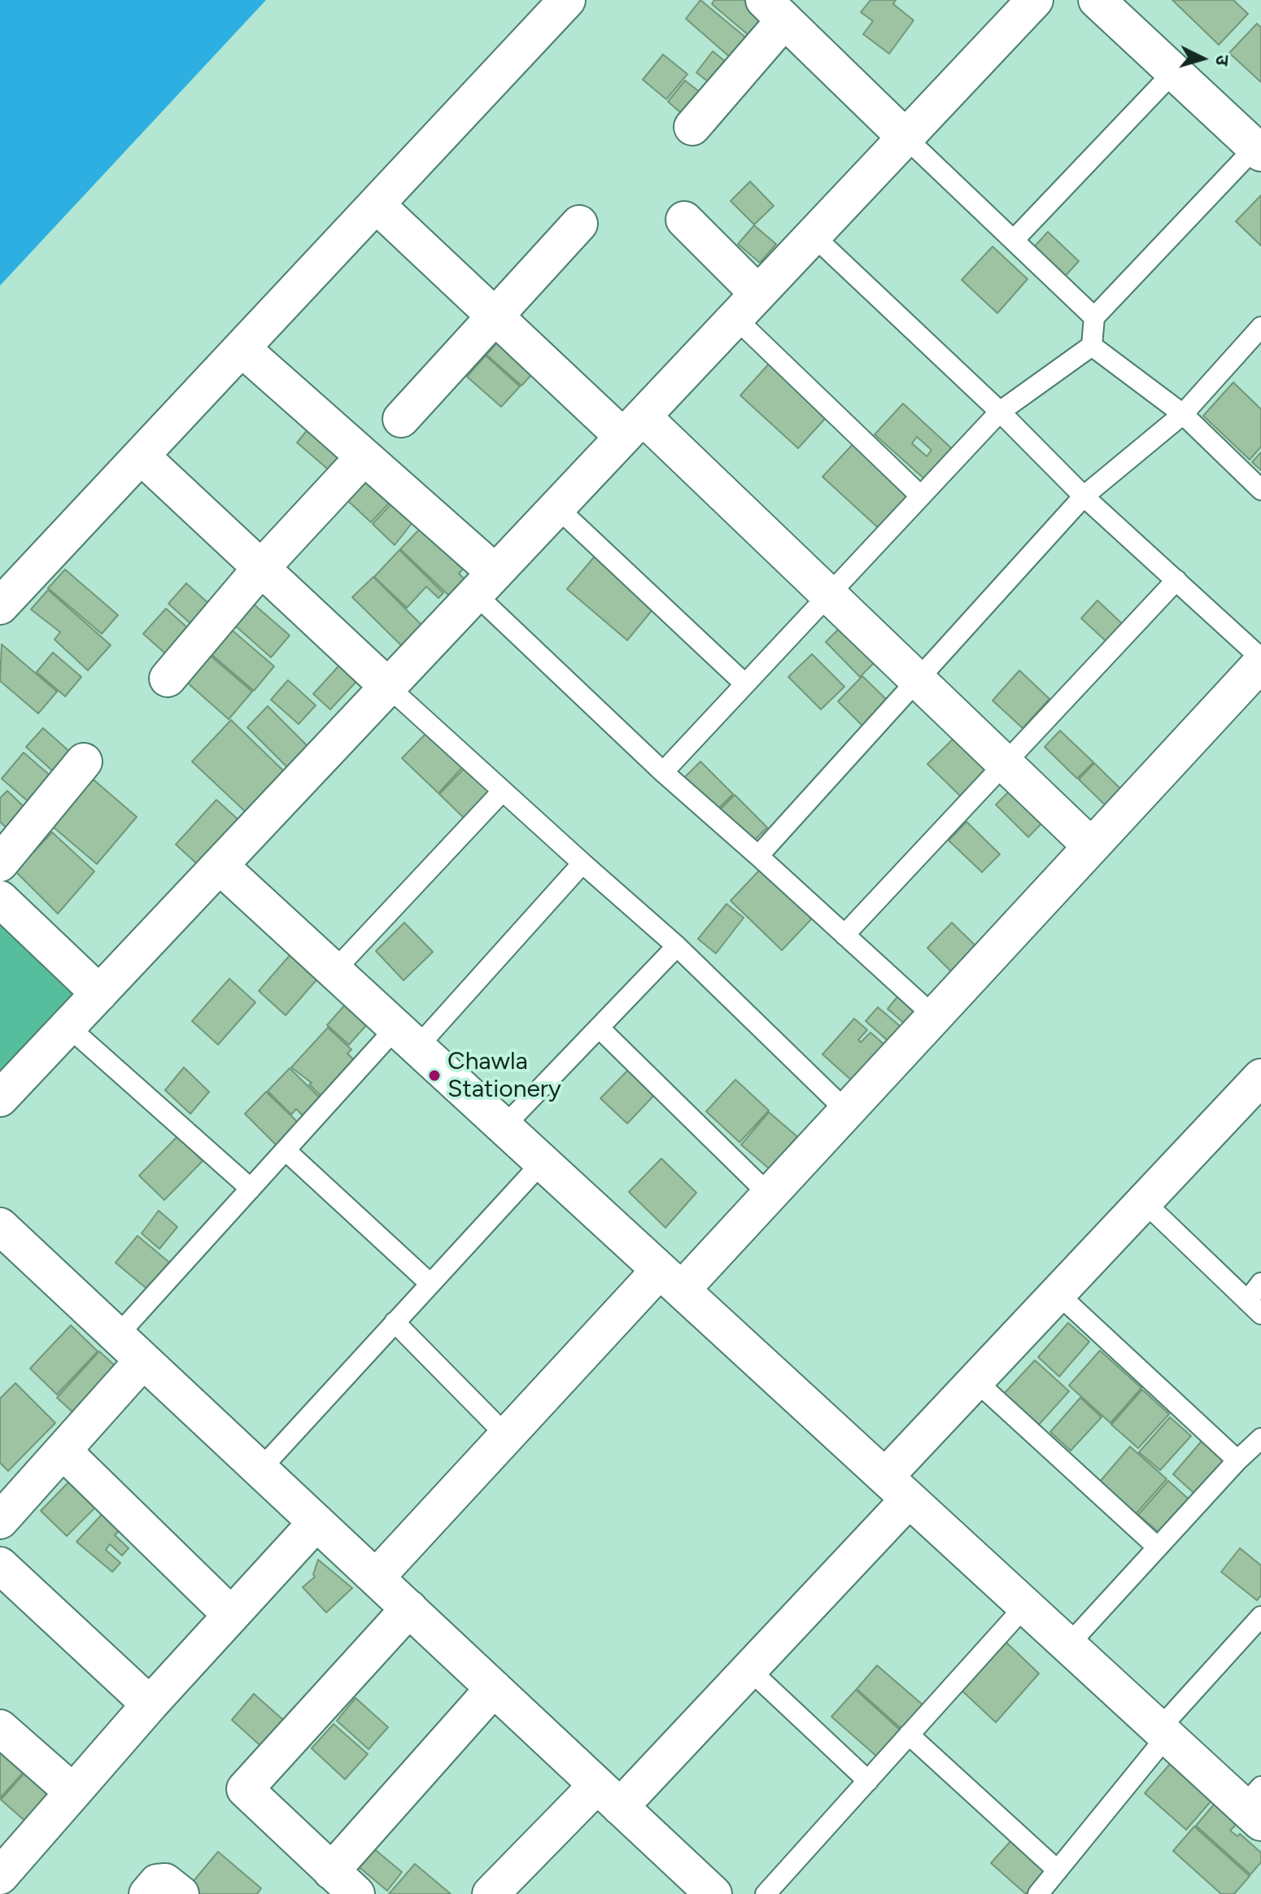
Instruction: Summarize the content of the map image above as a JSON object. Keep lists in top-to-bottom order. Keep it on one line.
{"places":["Chawla Stationery"],"north":"right"}
